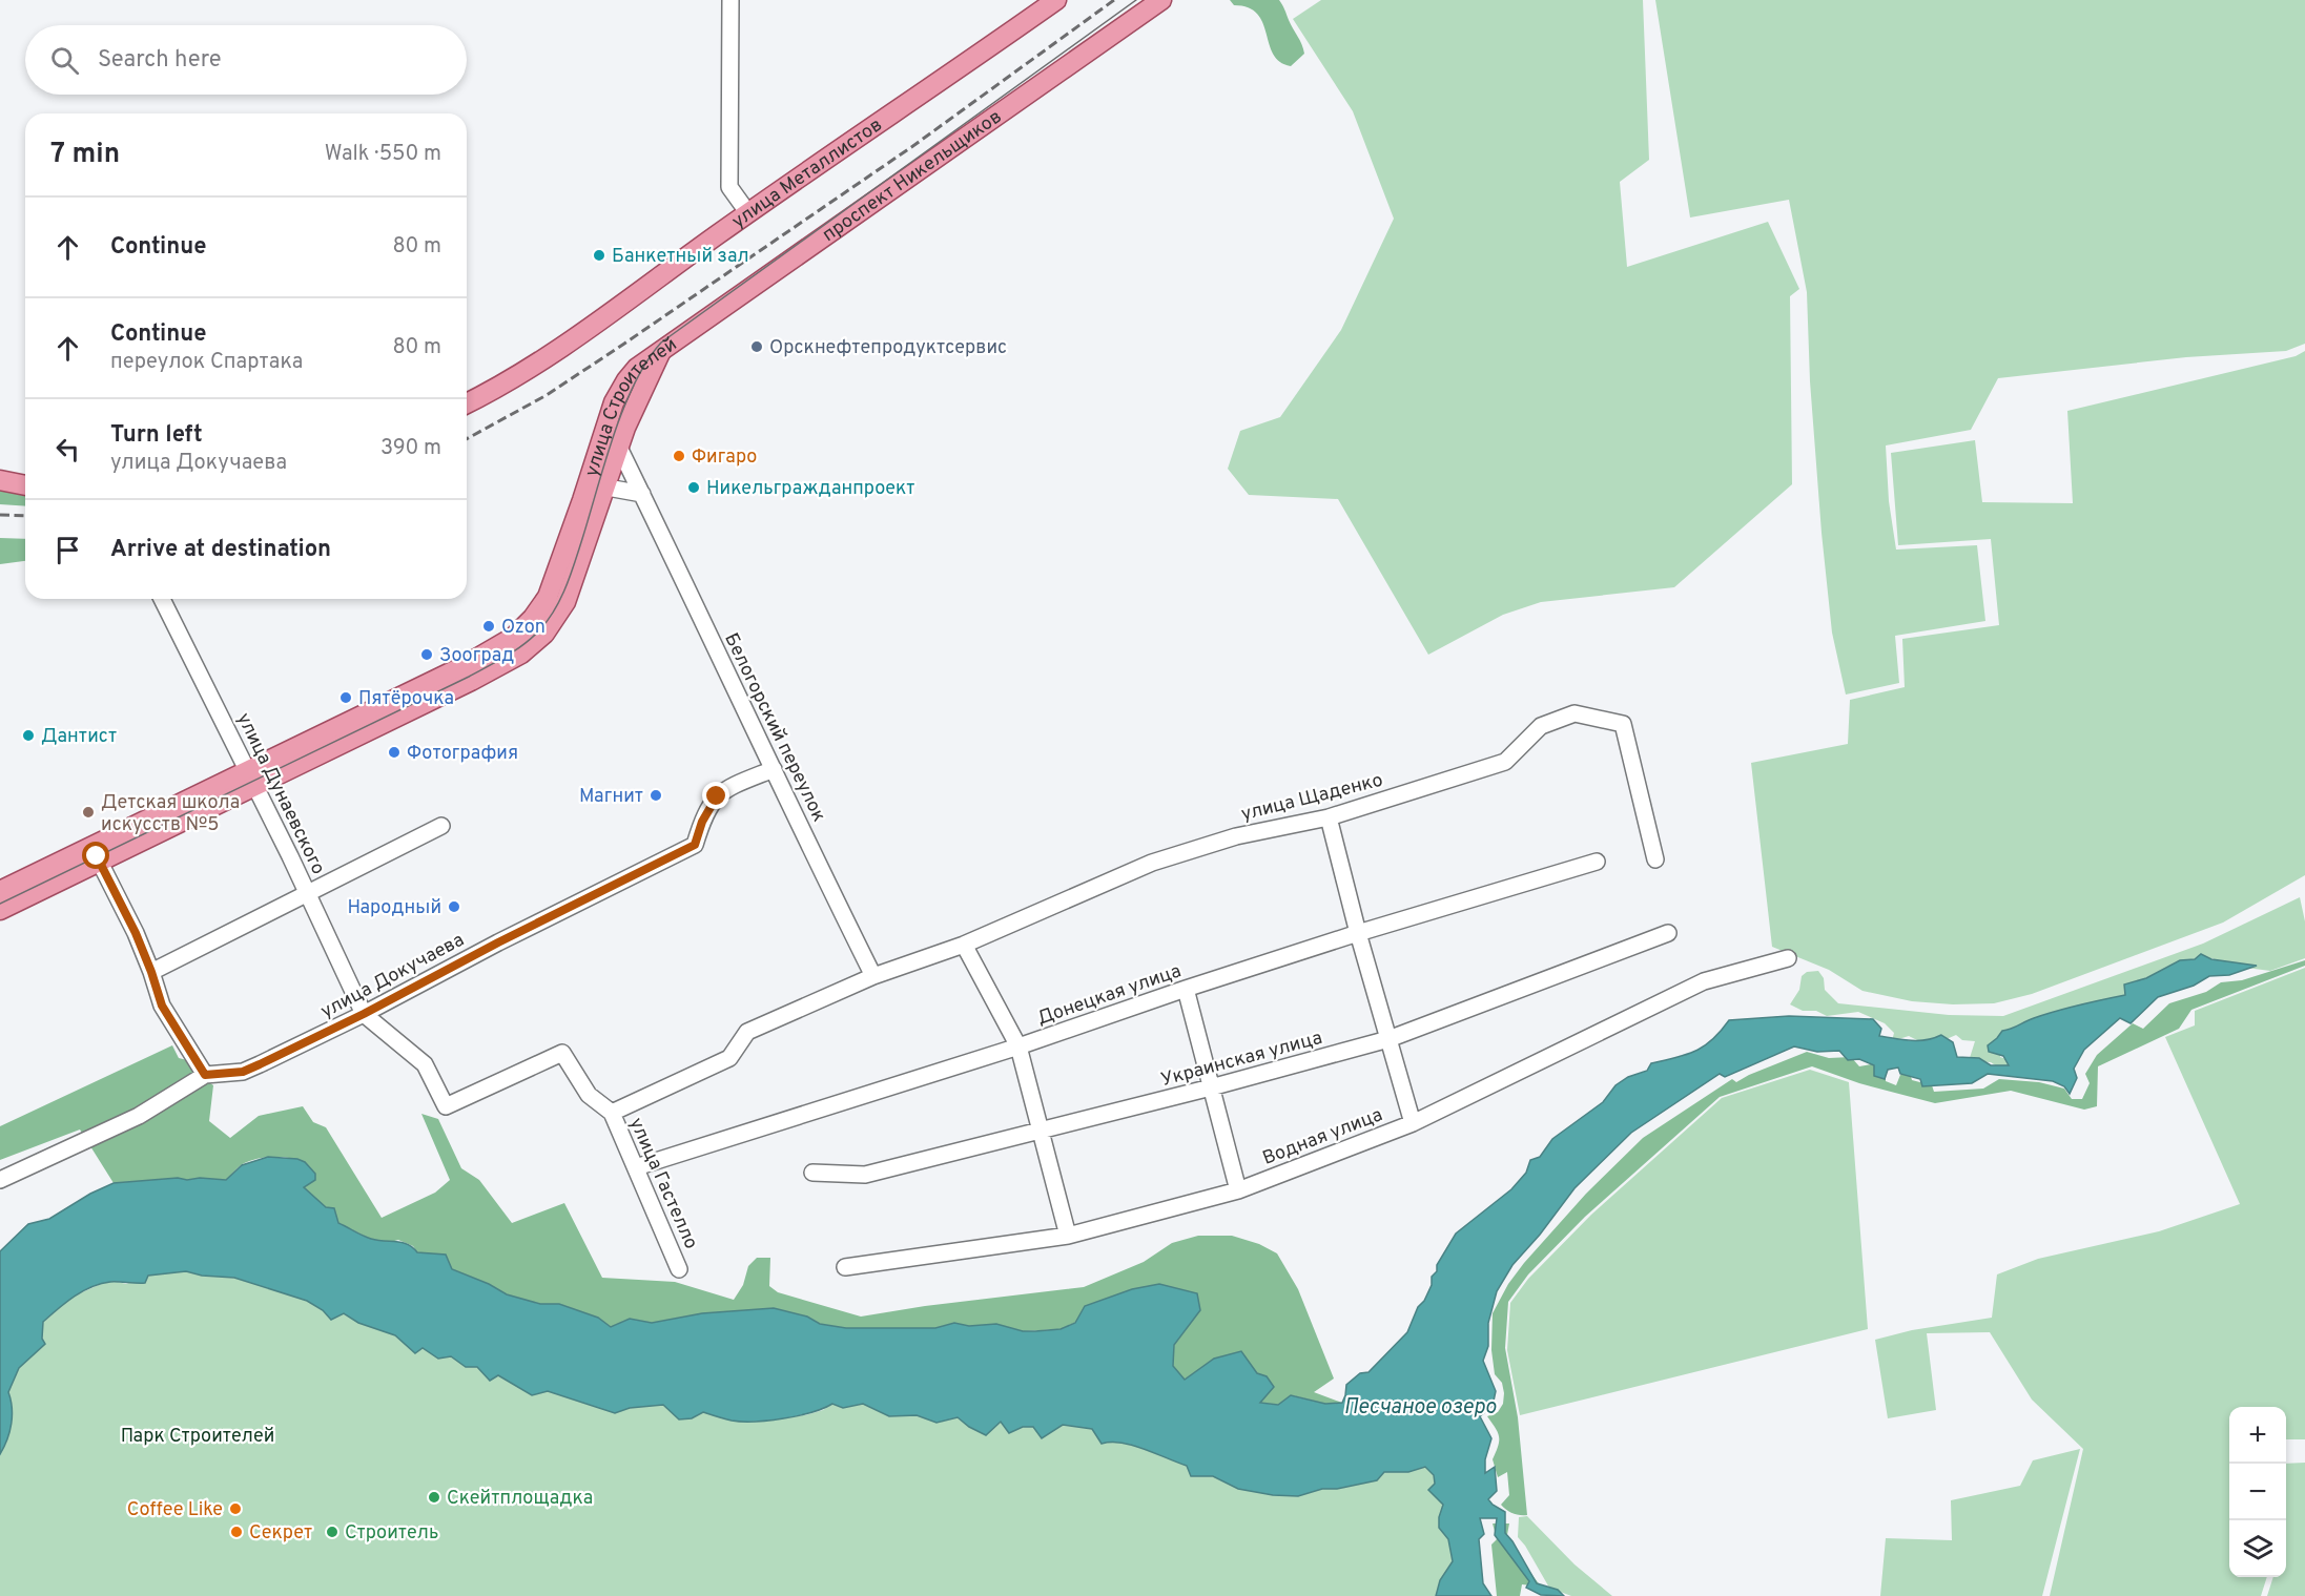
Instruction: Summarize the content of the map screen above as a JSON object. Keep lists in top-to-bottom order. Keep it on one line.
{"streets":{"main road":["улица Металлистов","проспект Никельщиков","улица Строителей"],"street":["Белогорский переулок","улица Дунаевского","улица Щаденко","улица Докучаева","Донецкая улица","Украинская улица","Водная улица","улица Гастелло"]},"crossings":[["проспект Никельщиков","улица Строителей"],["улица Строителей","Белогорский переулок"],["улица Строителей","улица Дунаевского"],["Белогорский переулок","улица Щаденко"],["Белогорский переулок","улица Докучаева"],["улица Дунаевского","улица Докучаева"],["улица Щаденко","улица Гастелло"],["Донецкая улица","улица Гастелло"]],"water":["Песчаное озеро"],"parks":["Парк Строителей"],"places":["Банкетный зал","Орскнефтепродуктсервис","Фигаро","Никельгражданпроект","Ozon","Зооград","Пятёрочка","Дантист","Фотография","Магнит","Детская школа искусств №5","Народный","Скейтплощадка","Coffee Like","Секрет","Строитель"],"page":{"search":"Search here","heading":["7 min","Walk · 550 m"],"list":[["Continue","80 m"],["Continue","переулок Спартака","80 m"],["Turn left","улица Докучаева","390 m"],"Arrive at destination"],"map_buttons":["+","−"]}}
